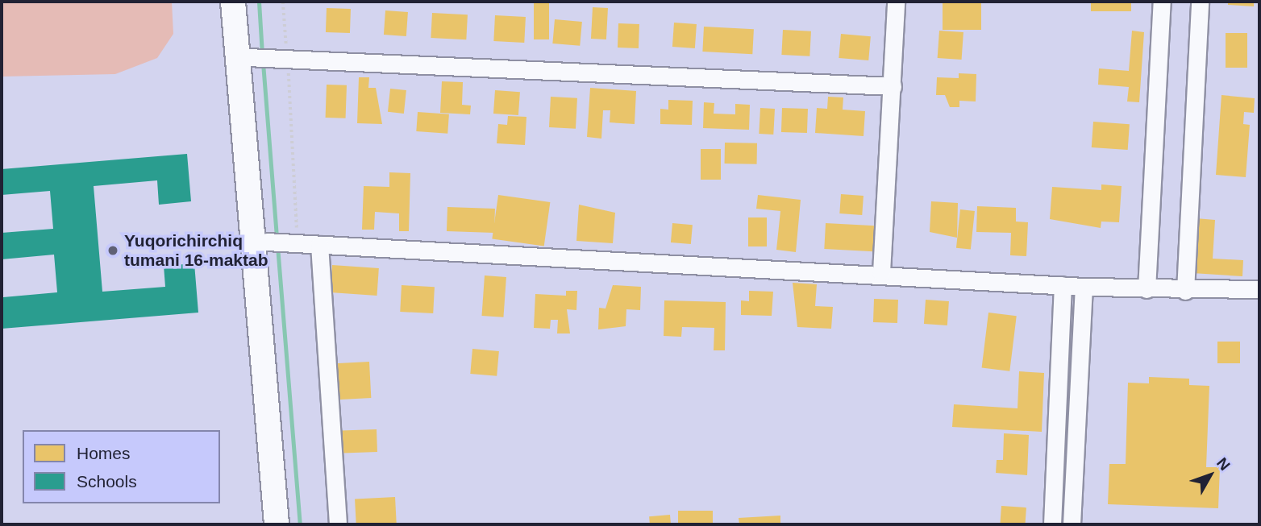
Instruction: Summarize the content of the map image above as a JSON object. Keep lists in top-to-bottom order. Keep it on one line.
{"places":["Yuqorichirchiq tumani 16-maktab"],"legend":["Homes","Schools"],"north":"top right"}
